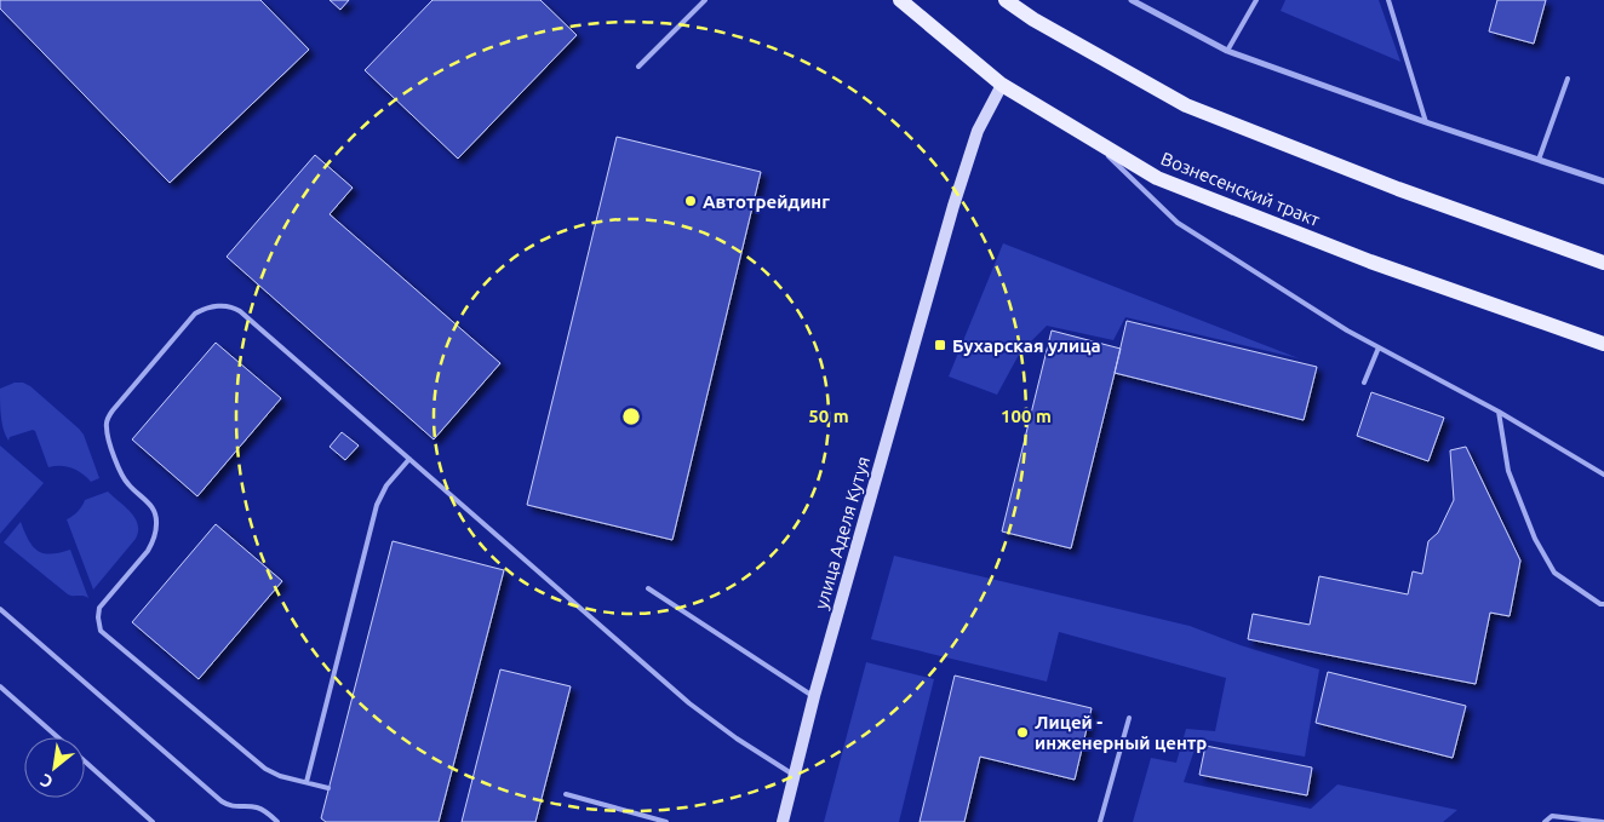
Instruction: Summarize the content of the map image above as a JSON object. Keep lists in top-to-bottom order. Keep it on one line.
{"streets":{"main road":["Вознесенский тракт"],"street":["улица Аделя Кутуя"]},"crossings":[["Вознесенский тракт","улица Аделя Кутуя"]],"places":{"other":["Автотрейдинг","Лицей - инженерный центр"],"transit":["Бухарская улица"]},"north":"bottom left","rings":["50 m","100 m"]}
